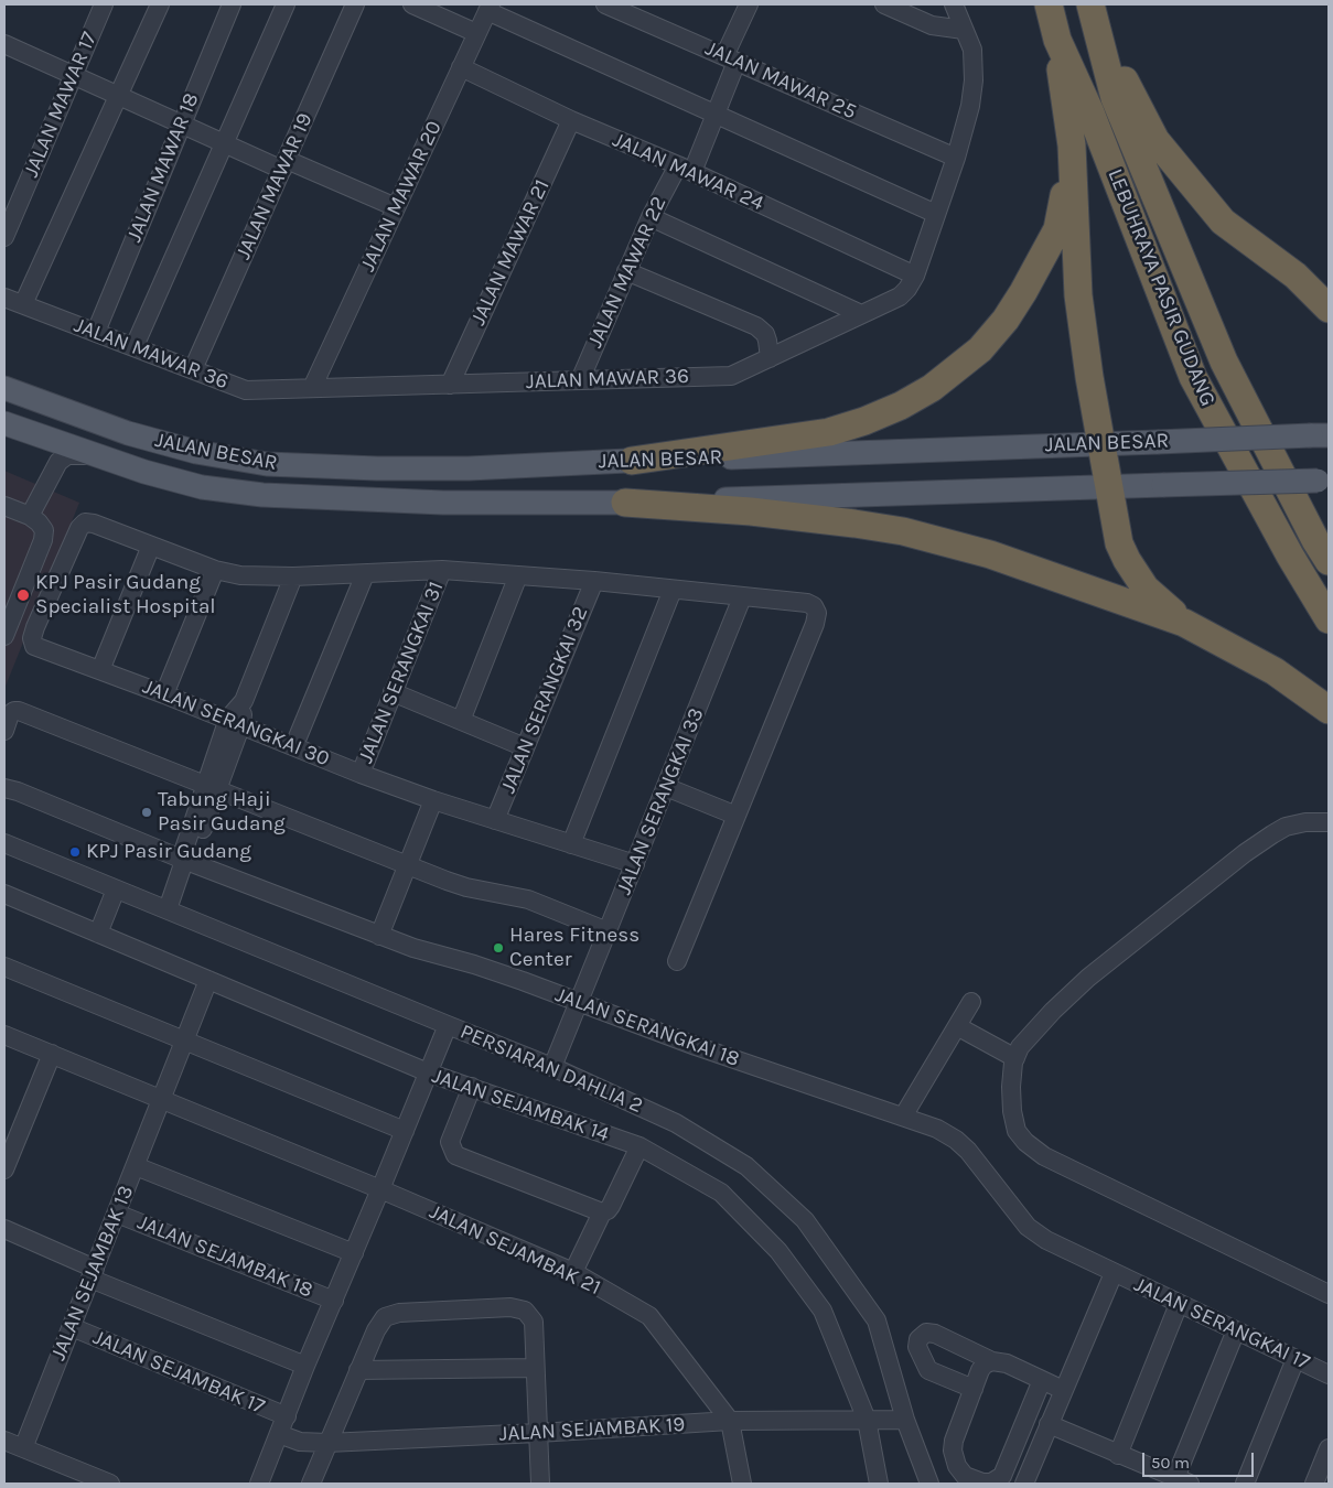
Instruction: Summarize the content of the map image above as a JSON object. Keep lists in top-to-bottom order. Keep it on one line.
{"streets":{"highway":["LEBUHRAYA PASIR GUDANG"],"main road":["JALAN BESAR"],"street":["JALAN MAWAR 25","JALAN MAWAR 17","JALAN MAWAR 18","JALAN MAWAR 24","JALAN MAWAR 19","JALAN MAWAR 20","JALAN MAWAR 21","JALAN MAWAR 22","JALAN MAWAR 36","JALAN SERANGKAI 31","JALAN SERANGKAI 32","JALAN SERANGKAI 30","JALAN SERANGKAI 33","JALAN SERANGKAI 18","PERSIARAN DAHLIA 2","JALAN SEJAMBAK 14","JALAN SEJAMBAK 21","JALAN SEJAMBAK 18","JALAN SEJAMBAK 13","JALAN SERANGKAI 17","JALAN SEJAMBAK 17","JALAN SEJAMBAK 19"]},"crossings":[["JALAN MAWAR 25","JALAN MAWAR 22"],["JALAN MAWAR 25","JALAN MAWAR 36"],["JALAN MAWAR 18","JALAN MAWAR 36"],["JALAN MAWAR 24","JALAN MAWAR 20"],["JALAN MAWAR 24","JALAN MAWAR 21"],["JALAN MAWAR 24","JALAN MAWAR 22"],["JALAN MAWAR 24","JALAN MAWAR 36"],["JALAN MAWAR 19","JALAN MAWAR 36"],["JALAN MAWAR 20","JALAN MAWAR 36"],["JALAN MAWAR 21","JALAN MAWAR 36"],["JALAN MAWAR 22","JALAN MAWAR 36"],["JALAN SERANGKAI 31","JALAN SERANGKAI 30"],["JALAN SERANGKAI 32","JALAN SERANGKAI 30"],["JALAN SERANGKAI 30","JALAN SERANGKAI 33"],["JALAN SERANGKAI 33","JALAN SERANGKAI 18"],["JALAN SERANGKAI 33","PERSIARAN DAHLIA 2"],["JALAN SERANGKAI 18","JALAN SERANGKAI 17"],["PERSIARAN DAHLIA 2","JALAN SEJAMBAK 19"],["JALAN SEJAMBAK 14","JALAN SEJAMBAK 13"],["JALAN SEJAMBAK 14","JALAN SEJAMBAK 19"],["JALAN SEJAMBAK 21","JALAN SEJAMBAK 19"],["JALAN SEJAMBAK 18","JALAN SEJAMBAK 13"],["JALAN SEJAMBAK 13","JALAN SEJAMBAK 17"]],"places":["KPJ Pasir Gudang Specialist Hospital","Tabung Haji Pasir Gudang","KPJ Pasir Gudang","Hares Fitness Center"],"scale_bar":"50 m"}
